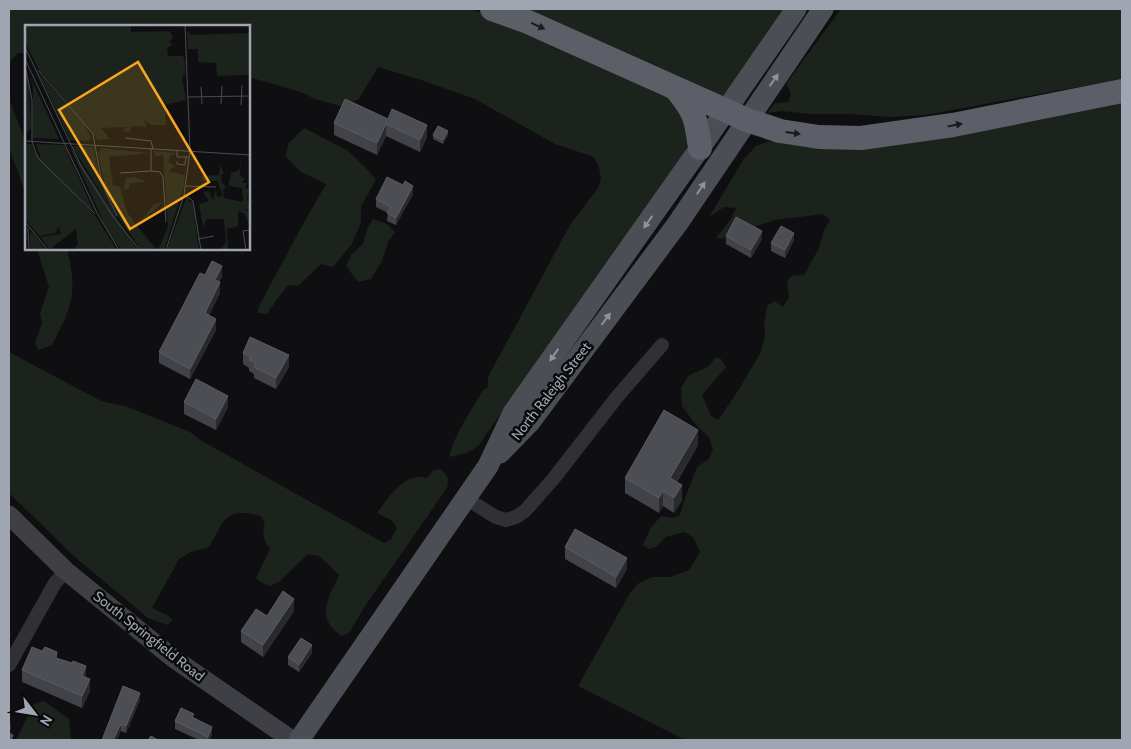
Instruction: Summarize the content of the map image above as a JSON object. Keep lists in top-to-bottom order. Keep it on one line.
{"streets":{"main road":["North Raleigh Street","South Springfield Road"]},"north":"bottom right"}
